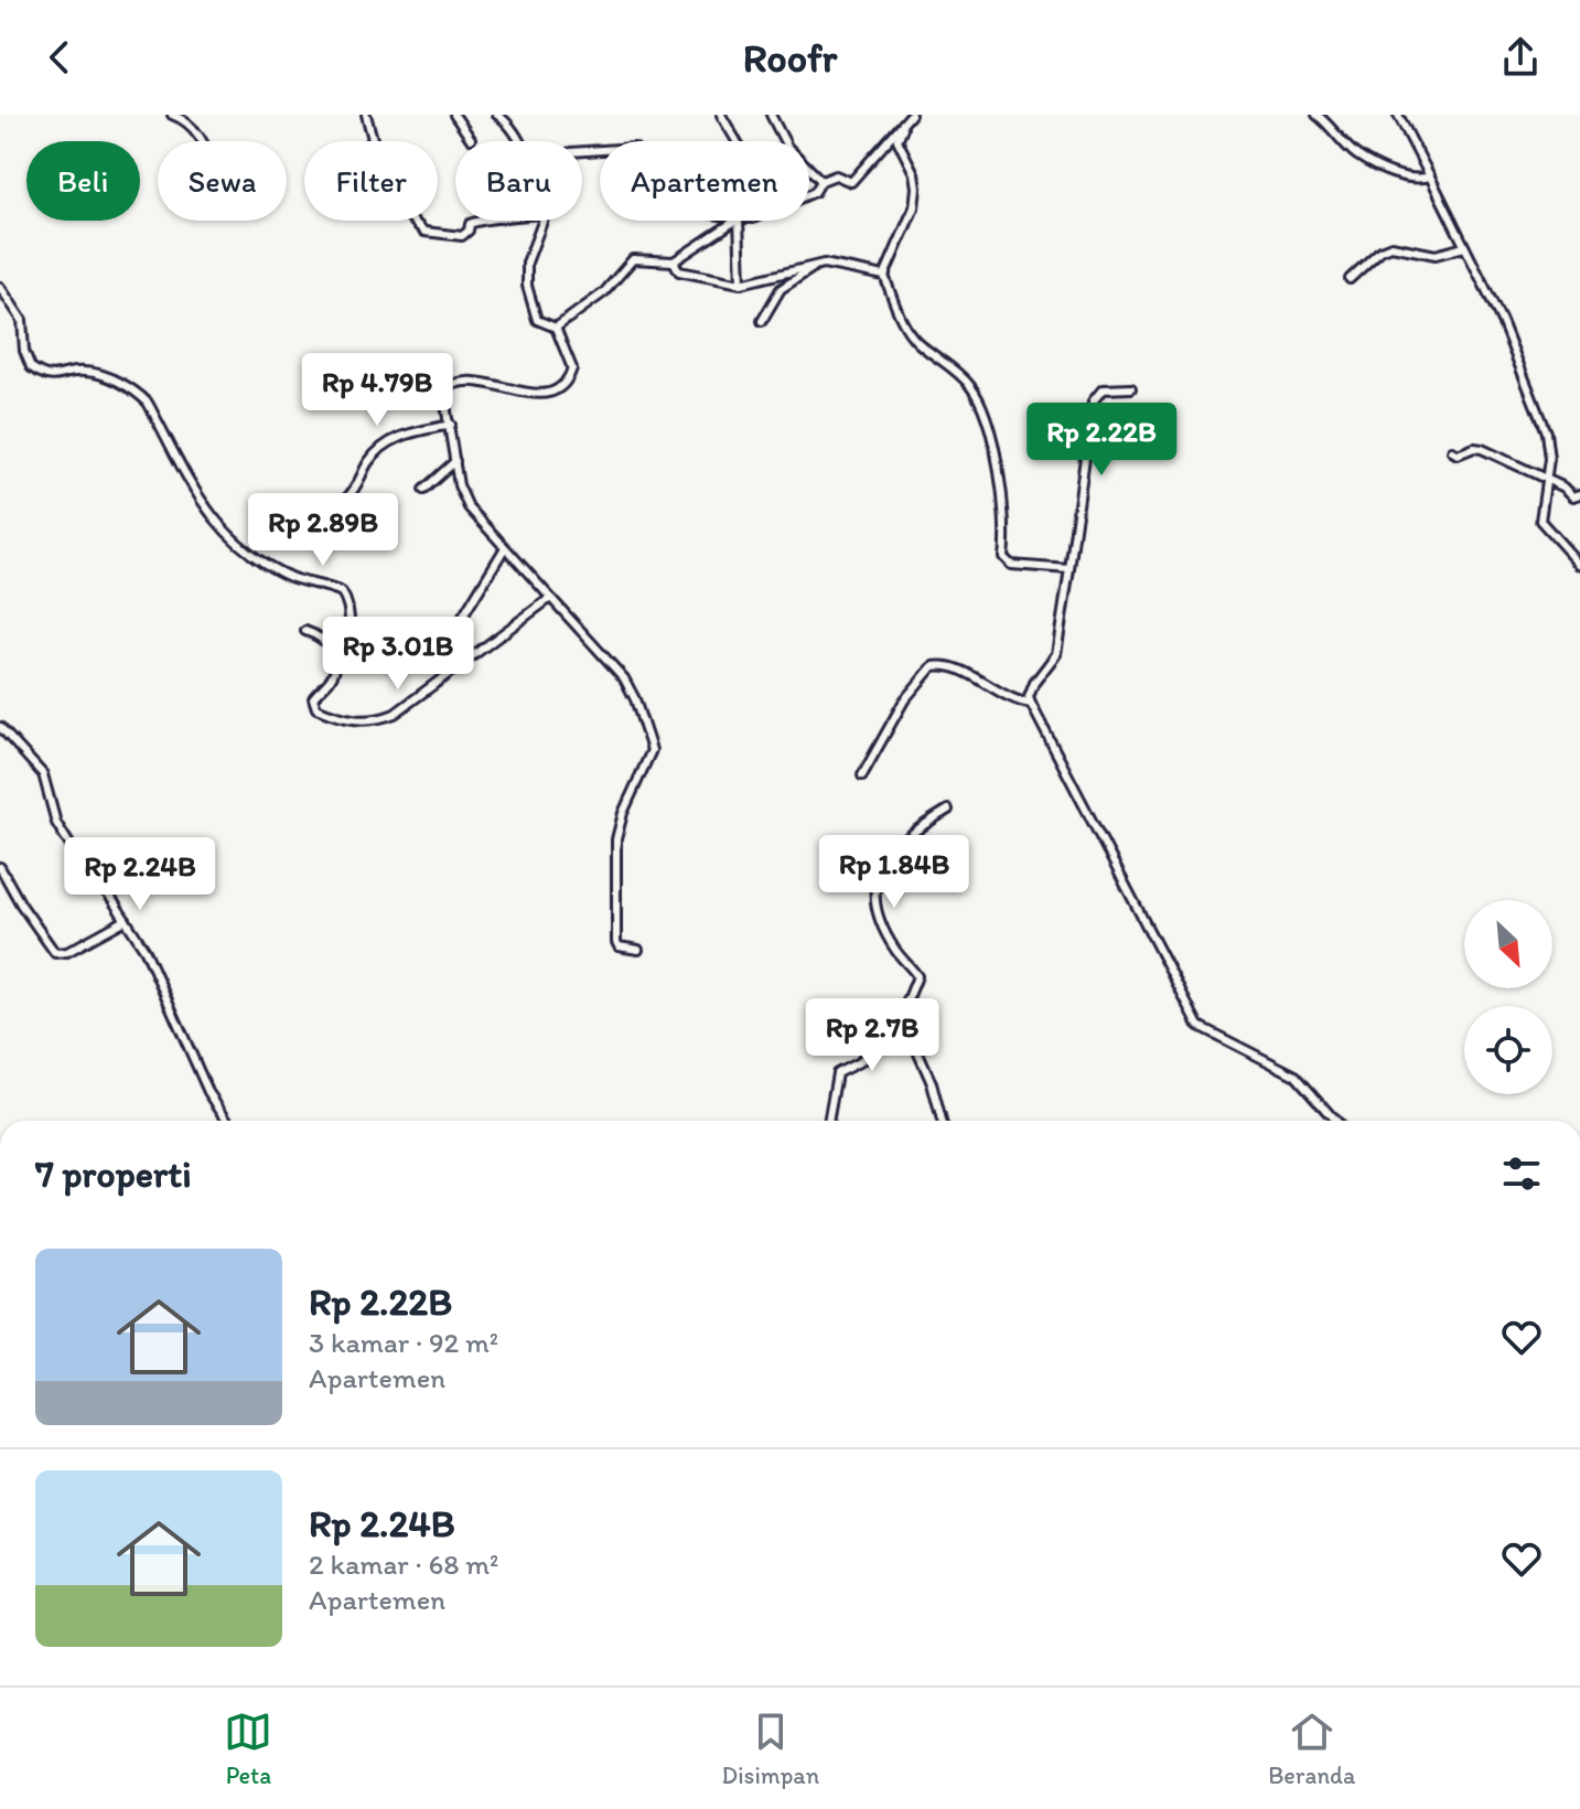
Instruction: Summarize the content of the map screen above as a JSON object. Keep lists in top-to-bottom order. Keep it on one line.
{"north":"bottom right","page":{"header":"Roofr","chip":["Beli","Sewa","Filter","Baru","Apartemen"],"price":["Rp 4.79B","Rp 2.22B","Rp 2.89B","Rp 3.01B","Rp 1.84B","Rp 2.24B","Rp 2.7B"],"heading":"7 properti","list":[{"name":"Rp 2.22B","note":"3 kamar · 92 m² · Apartemen"},{"name":"Rp 2.24B","note":"2 kamar · 68 m² · Apartemen"}],"tabs":["Peta","Disimpan","Beranda"]}}
